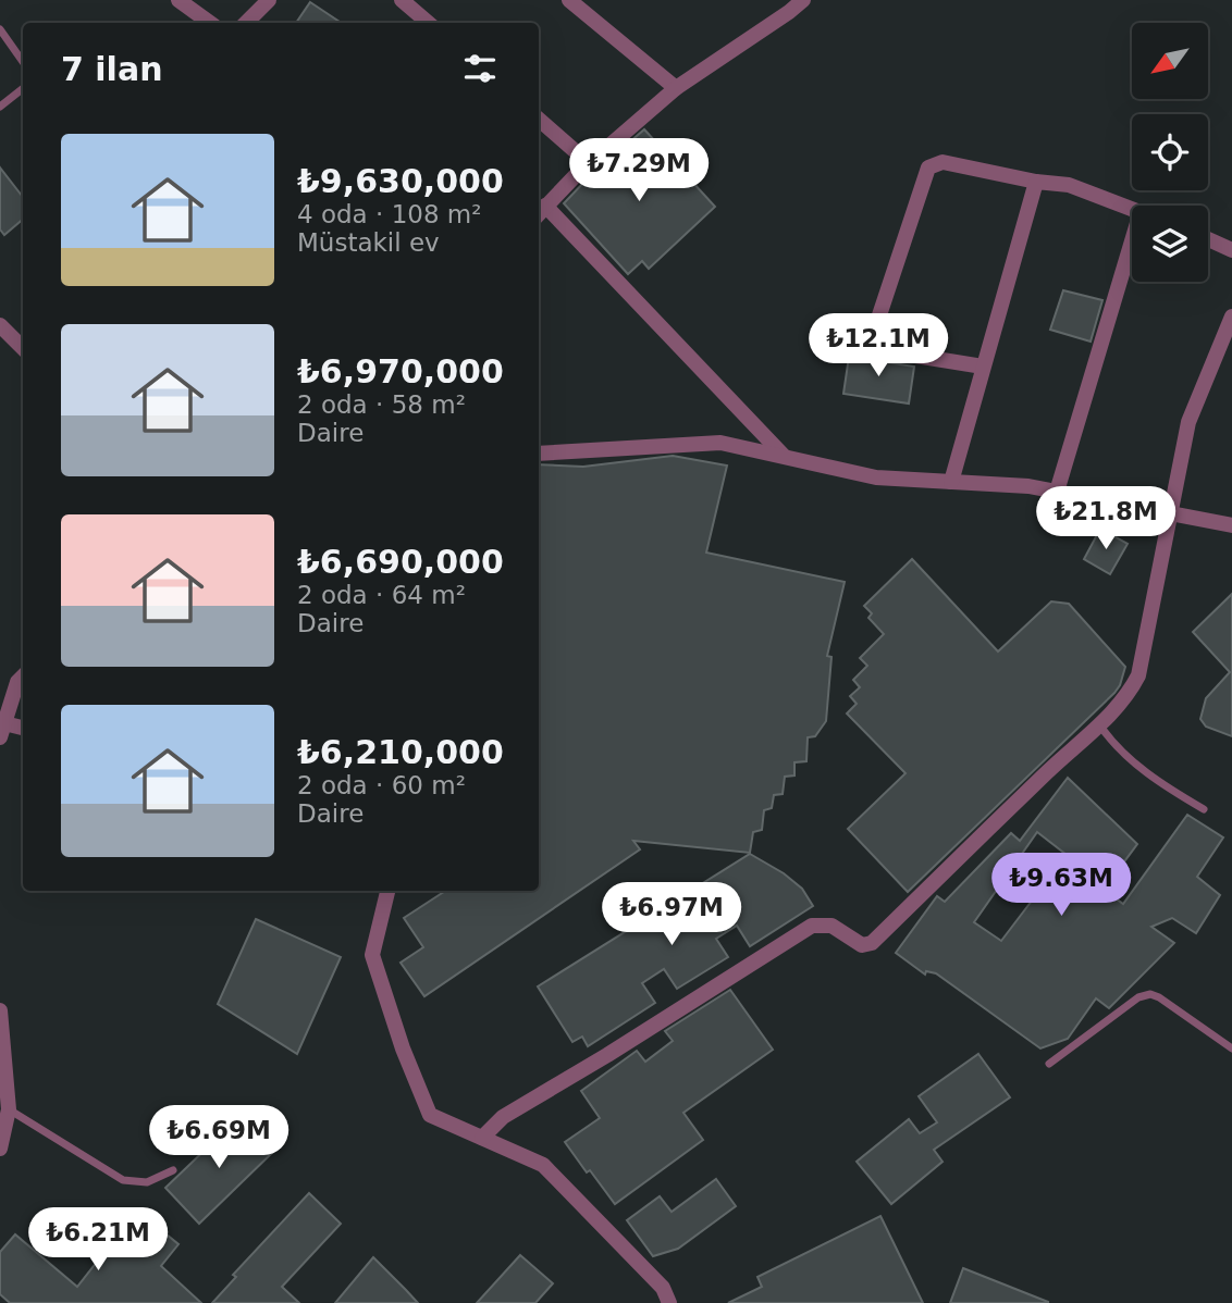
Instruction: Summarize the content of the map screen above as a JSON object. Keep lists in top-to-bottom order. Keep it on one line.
{"north":"bottom left","page":{"heading":"7 ilan","list":[{"name":"₺9,630,000","note":"4 oda · 108 m² · Müstakil ev"},{"name":"₺6,970,000","note":"2 oda · 58 m² · Daire"},{"name":"₺6,690,000","note":"2 oda · 64 m² · Daire"},{"name":"₺6,210,000","note":"2 oda · 60 m² · Daire"}],"price":["₺7.29M","₺12.1M","₺21.8M","₺9.63M","₺6.97M","₺6.69M","₺6.21M"]}}
